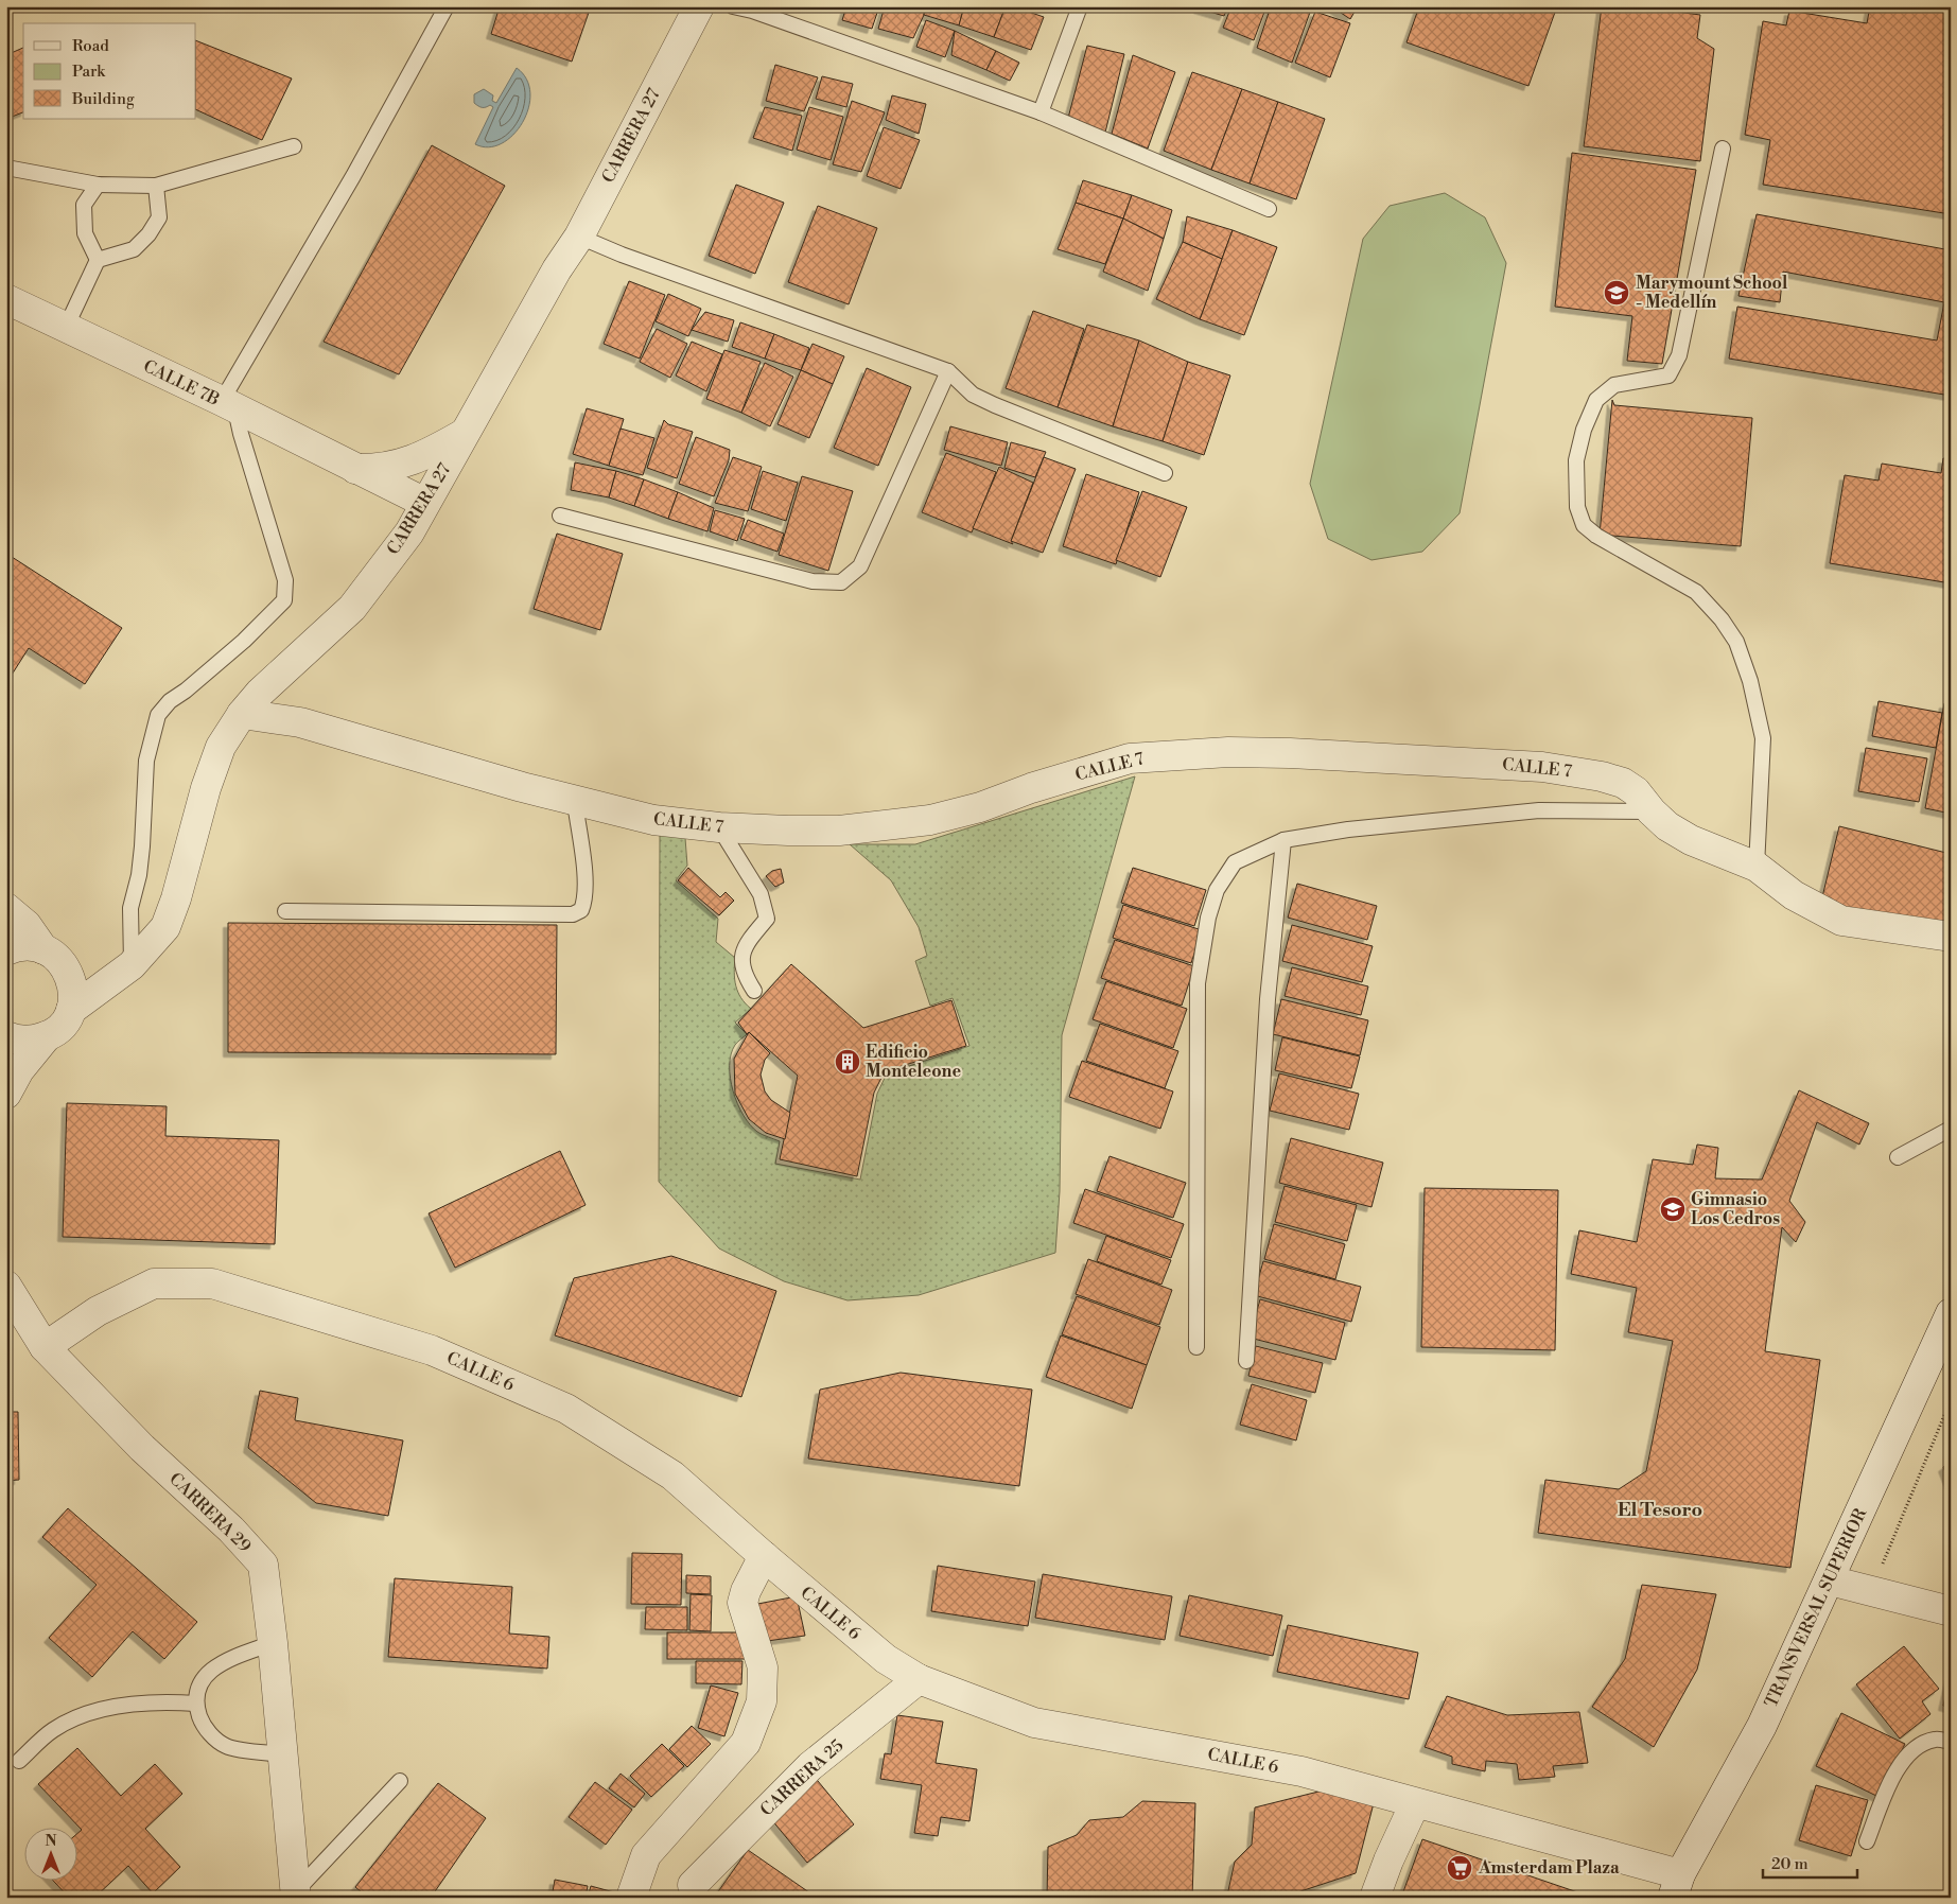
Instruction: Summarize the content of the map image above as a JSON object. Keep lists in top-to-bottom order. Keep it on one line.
{"streets":{"street":["CARRERA 27","CALLE 7B","CALLE 7","CALLE 6","CARRERA 29","TRANSVERSAL SUPERIOR","CARRERA 25"]},"crossings":[["CARRERA 27","CALLE 7B"],["CARRERA 27","CALLE 7"],["CALLE 6","CARRERA 29"],["CALLE 6","TRANSVERSAL SUPERIOR"],["CALLE 6","CARRERA 25"]],"districts":["El Tesoro"],"places":{"school or university":["Marymount School - Medellín","Gimnasio Los Cedros"],"building":["Edificio Monteleone"],"supermarket":["Amsterdam Plaza"]},"legend":["Road","Park","Building"],"scale_bar":"20 m","north":"top"}
